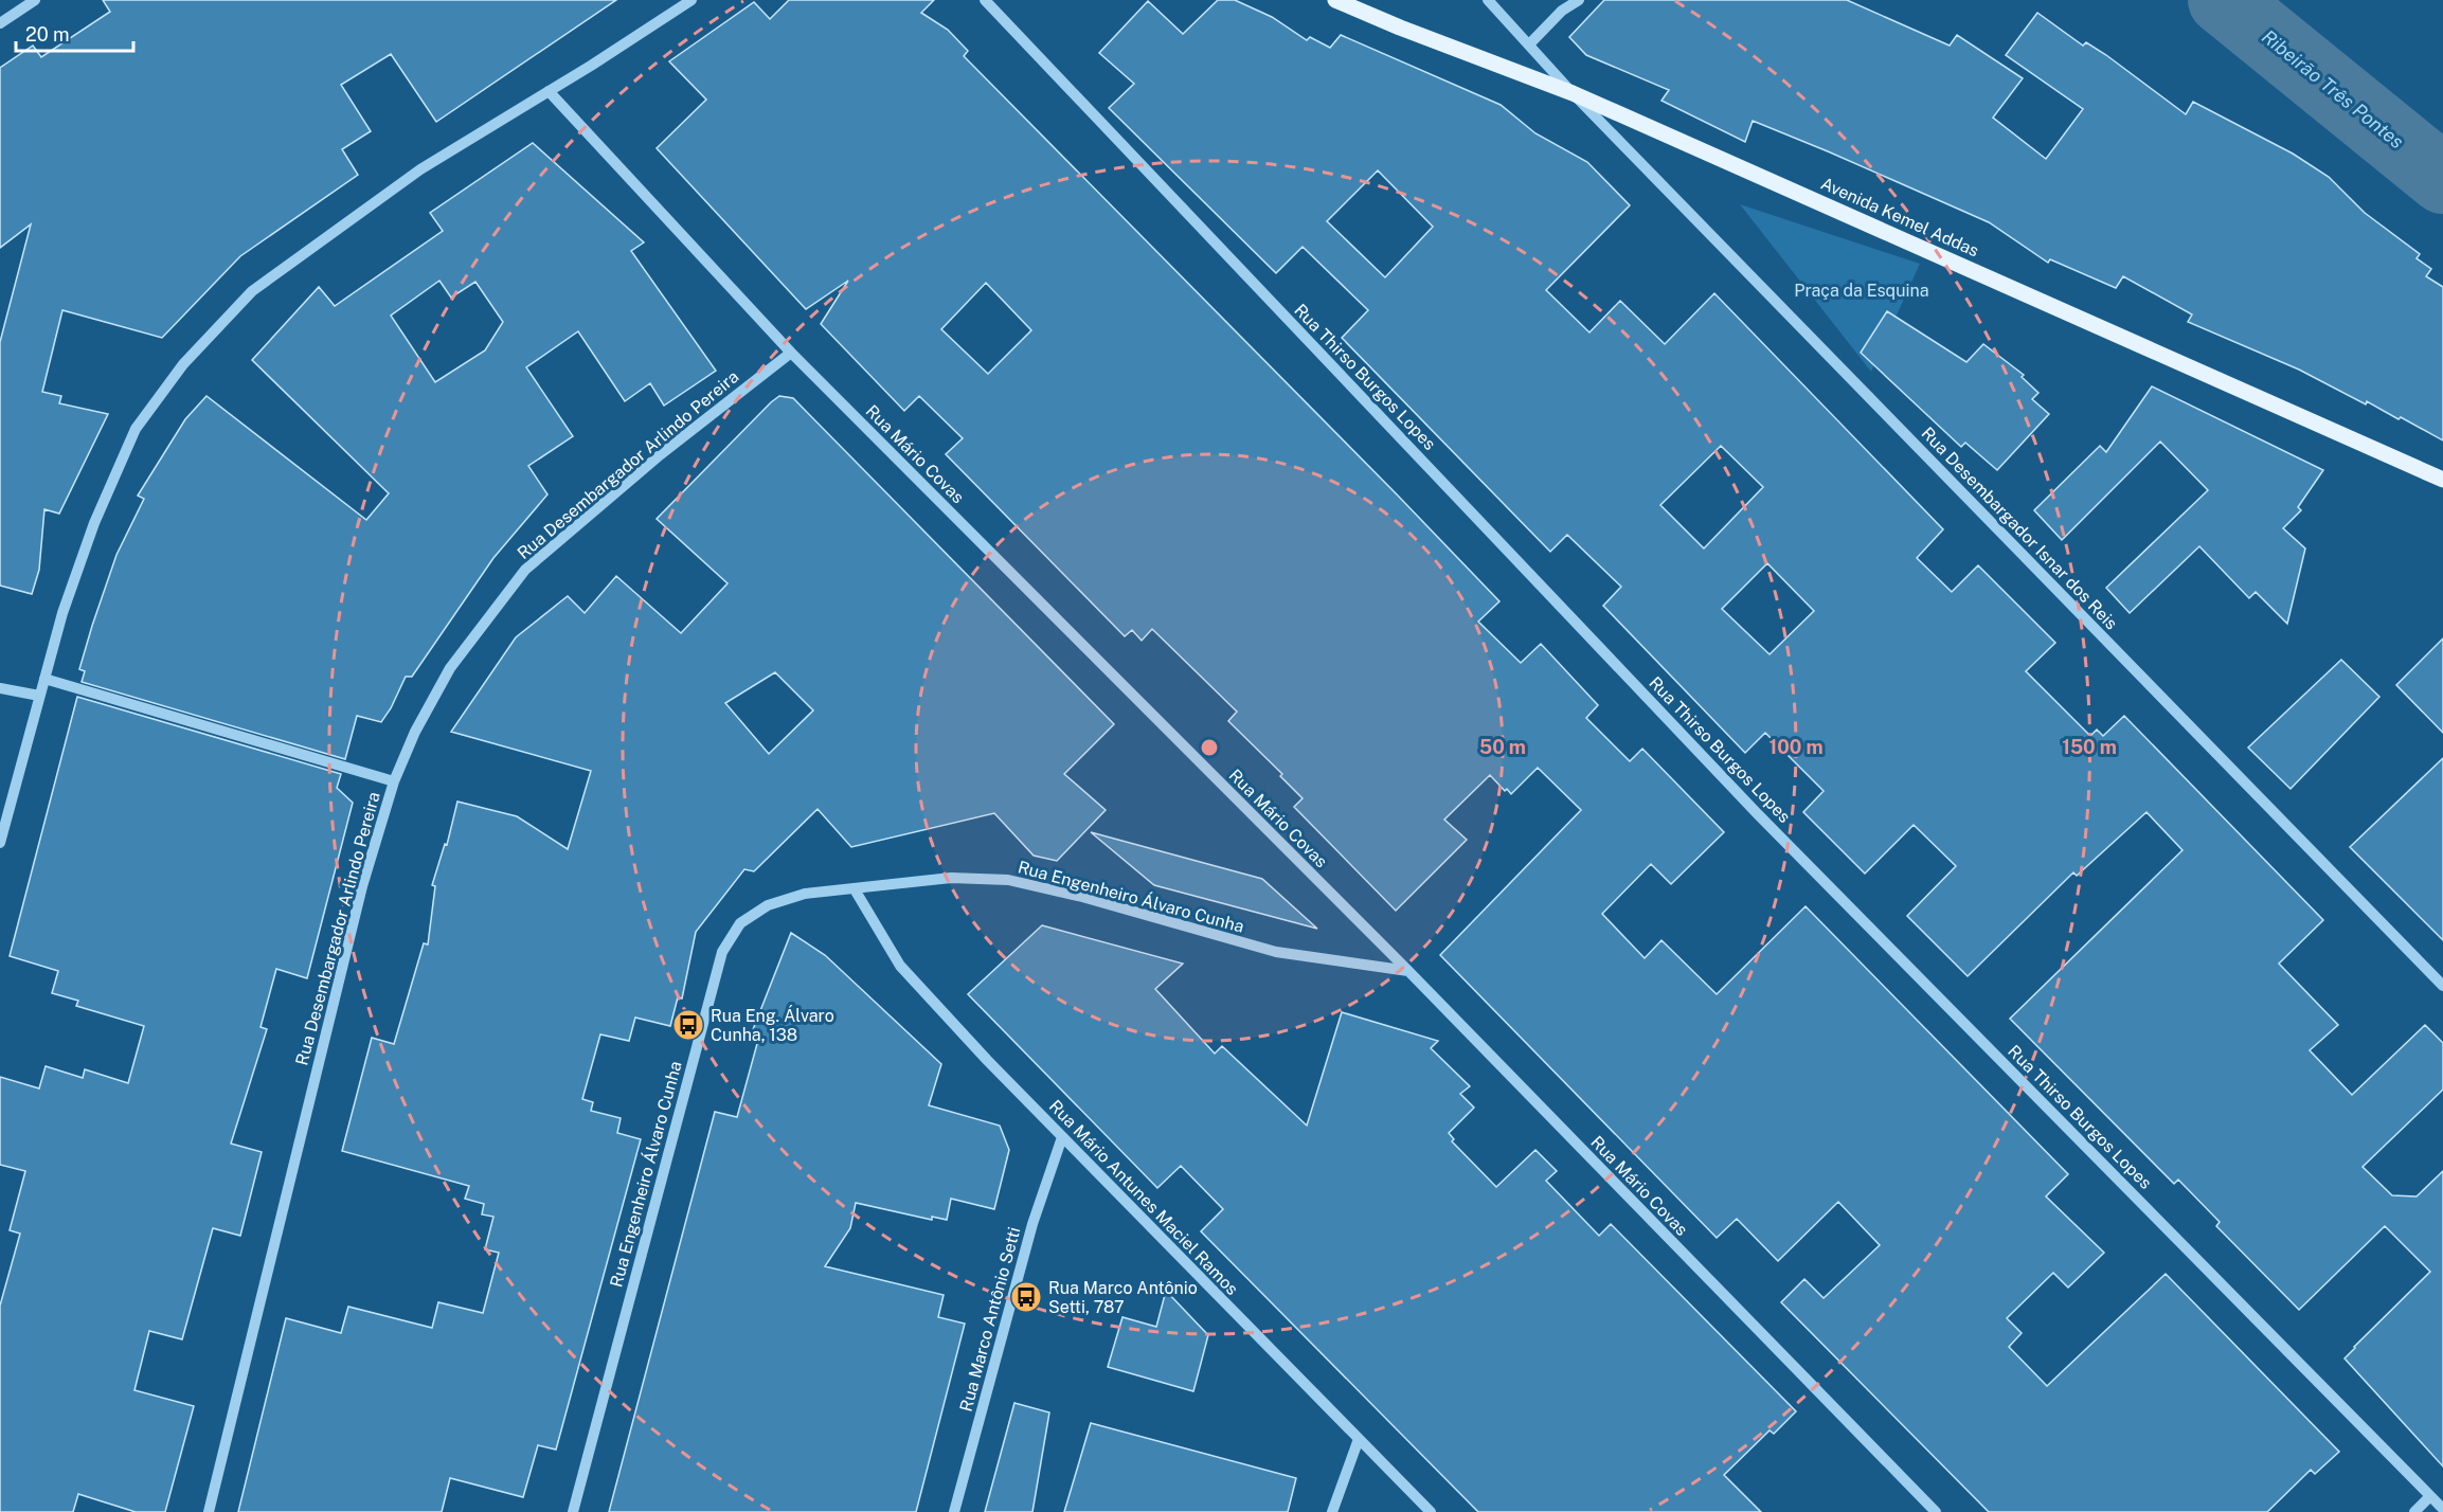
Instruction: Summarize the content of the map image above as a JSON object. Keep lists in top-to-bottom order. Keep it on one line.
{"streets":{"main road":["Avenida Kemel Addas"],"street":["Rua Thirso Burgos Lopes","Rua Mário Covas","Rua Desembargador Arlindo Pereira","Rua Desembargador Isnar dos Reis","Rua Engenheiro Álvaro Cunha","Rua Mário Antunes Maciel Ramos","Rua Marco Antônio Setti"]},"crossings":[["Avenida Kemel Addas","Rua Desembargador Isnar dos Reis"],["Rua Mário Covas","Rua Desembargador Arlindo Pereira"],["Rua Mário Covas","Rua Engenheiro Álvaro Cunha"],["Rua Engenheiro Álvaro Cunha","Rua Mário Antunes Maciel Ramos"],["Rua Mário Antunes Maciel Ramos","Rua Marco Antônio Setti"]],"water":["Ribeirão Três Pontes"],"parks":["Praça da Esquina"],"places":{"bus stop":["Rua Eng. Álvaro Cunha, 138","Rua Marco Antônio Setti, 787"]},"scale_bar":"20 m","rings":["50 m","100 m","150 m"]}
